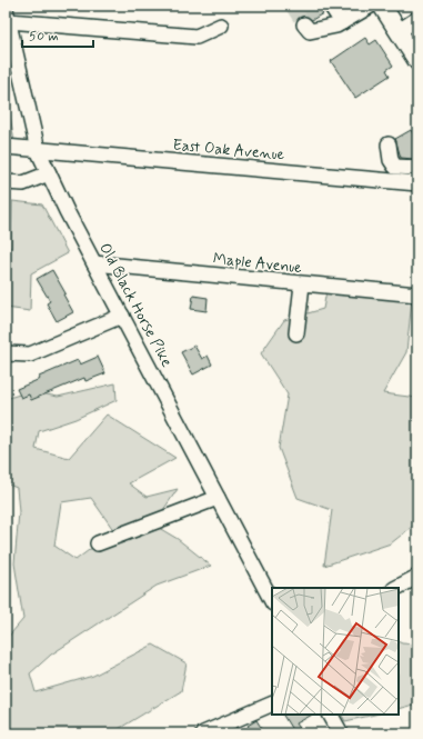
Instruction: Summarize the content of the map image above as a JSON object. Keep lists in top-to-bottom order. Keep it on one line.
{"streets":{"street":["East Oak Avenue","Maple Avenue","Old Black Horse Pike"]},"crossings":[["East Oak Avenue","Old Black Horse Pike"],["Maple Avenue","Old Black Horse Pike"]],"scale_bar":"50 m"}
